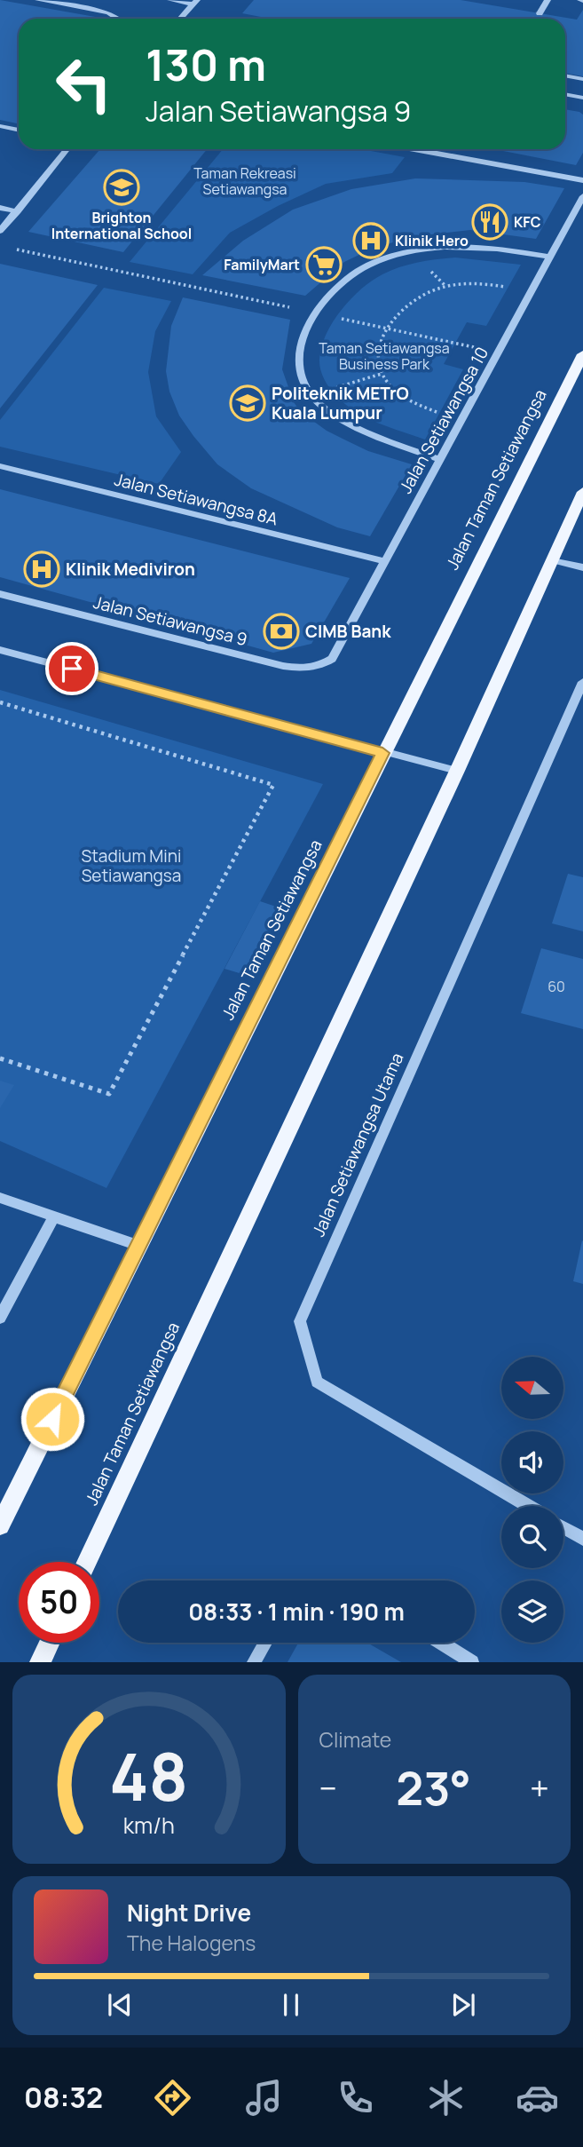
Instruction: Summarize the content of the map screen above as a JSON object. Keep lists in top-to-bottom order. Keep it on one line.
{"streets":{"main road":["Jalan Taman Setiawangsa"],"street":["Jalan Setiawangsa 10","Jalan Setiawangsa 8A","Jalan Setiawangsa 9","Jalan Setiawangsa Utama"]},"crossings":[["Jalan Setiawangsa 10","Jalan Setiawangsa 8A"],["Jalan Setiawangsa 10","Jalan Setiawangsa 9"]],"parks":["Taman Rekreasi Setiawangsa","Taman Setiawangsa Business Park","Stadium Mini Setiawangsa"],"places":{"school or university":["Brighton International School","Politeknik METrO Kuala Lumpur"],"restaurant":["KFC"],"hospital":["Klinik Hero","Klinik Mediviron"],"supermarket":["FamilyMart"],"bank":["CIMB Bank"]},"house_numbers":["60"],"north":"left","page":{"turn":["130 m","Jalan Setiawangsa 9"],"limit":"50","trip":"08:33 · 1 min · 190 m","tile":"Climate","heat":["−","23°","+"],"song":["Night Drive","The Halogens"],"tabs":"08:32","gauge":["48","km/h"]}}
